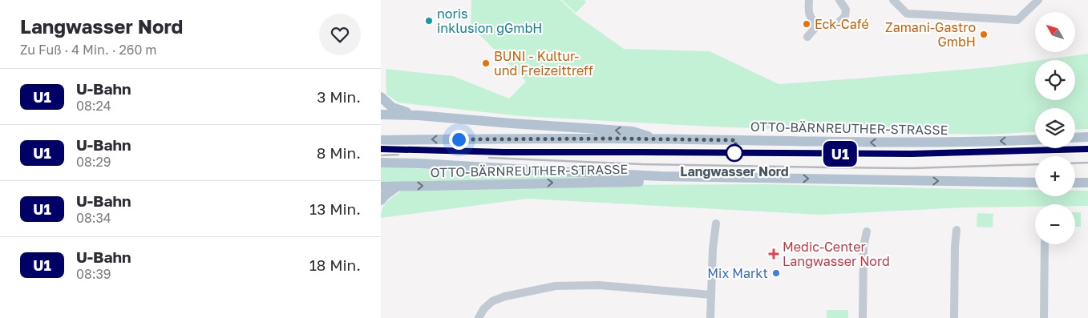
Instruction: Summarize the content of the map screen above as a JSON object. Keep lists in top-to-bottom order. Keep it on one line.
{"streets":{"main road":["OTTO-BÄRNREUTHER-STRASSE"]},"places":{"other":["noris inklusion gGmbH","Eck-Café","Zamani-Gastro GmbH","BUNI - Kultur- und Freizeittreff","Langwasser Nord","Mix Markt"],"health":["Medic-Center Langwasser Nord"]},"lines":["metro line U1"],"north":"top left","page":{"heading":["Langwasser Nord","Zu Fuß · 4 Min. · 260 m"],"on_map":"U1","map_buttons":["+","−"],"list":[{"mark":"U1","name":"U-Bahn","note":"08:24","value":"3 Min."},{"mark":"U1","name":"U-Bahn","note":"08:29","value":"8 Min."},{"mark":"U1","name":"U-Bahn","note":"08:34","value":"13 Min."},{"mark":"U1","name":"U-Bahn","note":"08:39","value":"18 Min."}]}}
